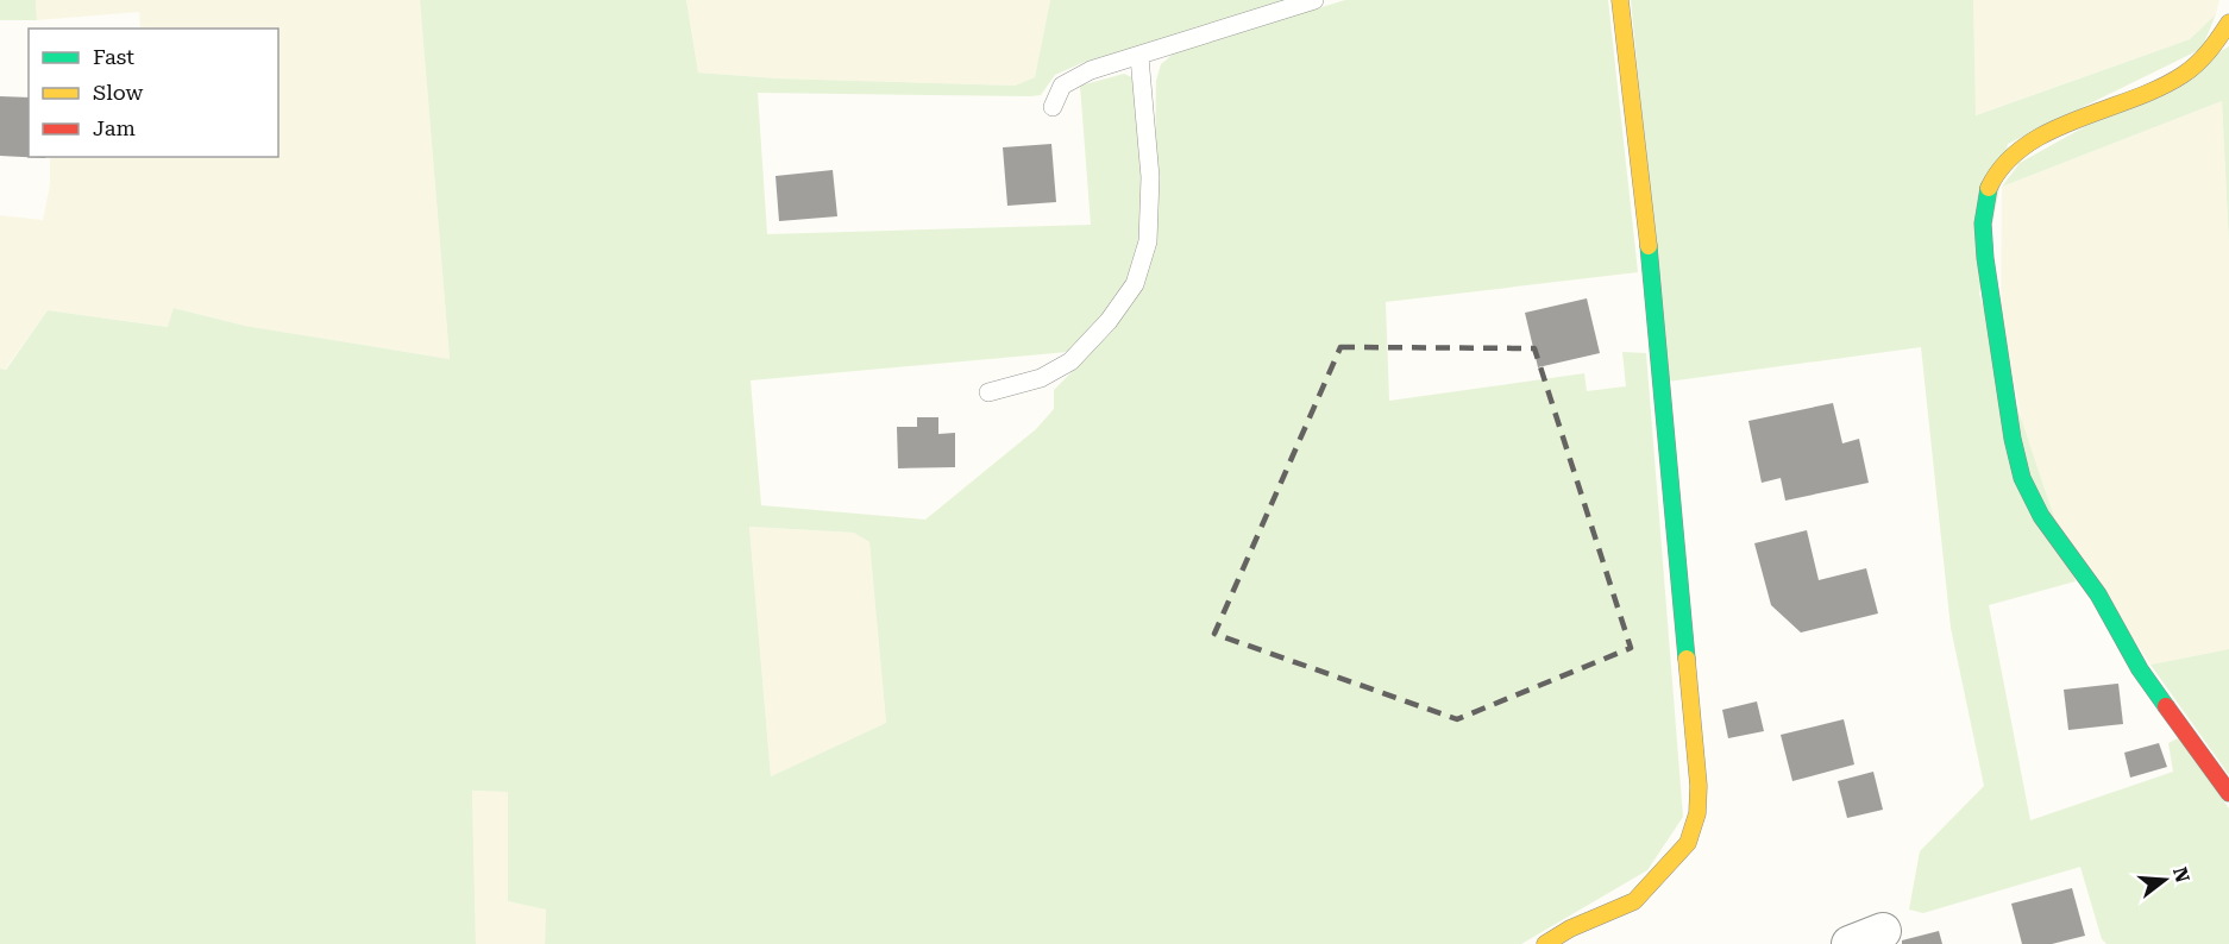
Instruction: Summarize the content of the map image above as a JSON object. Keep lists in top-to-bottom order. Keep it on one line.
{"legend":["Fast","Slow","Jam"],"north":"right"}
